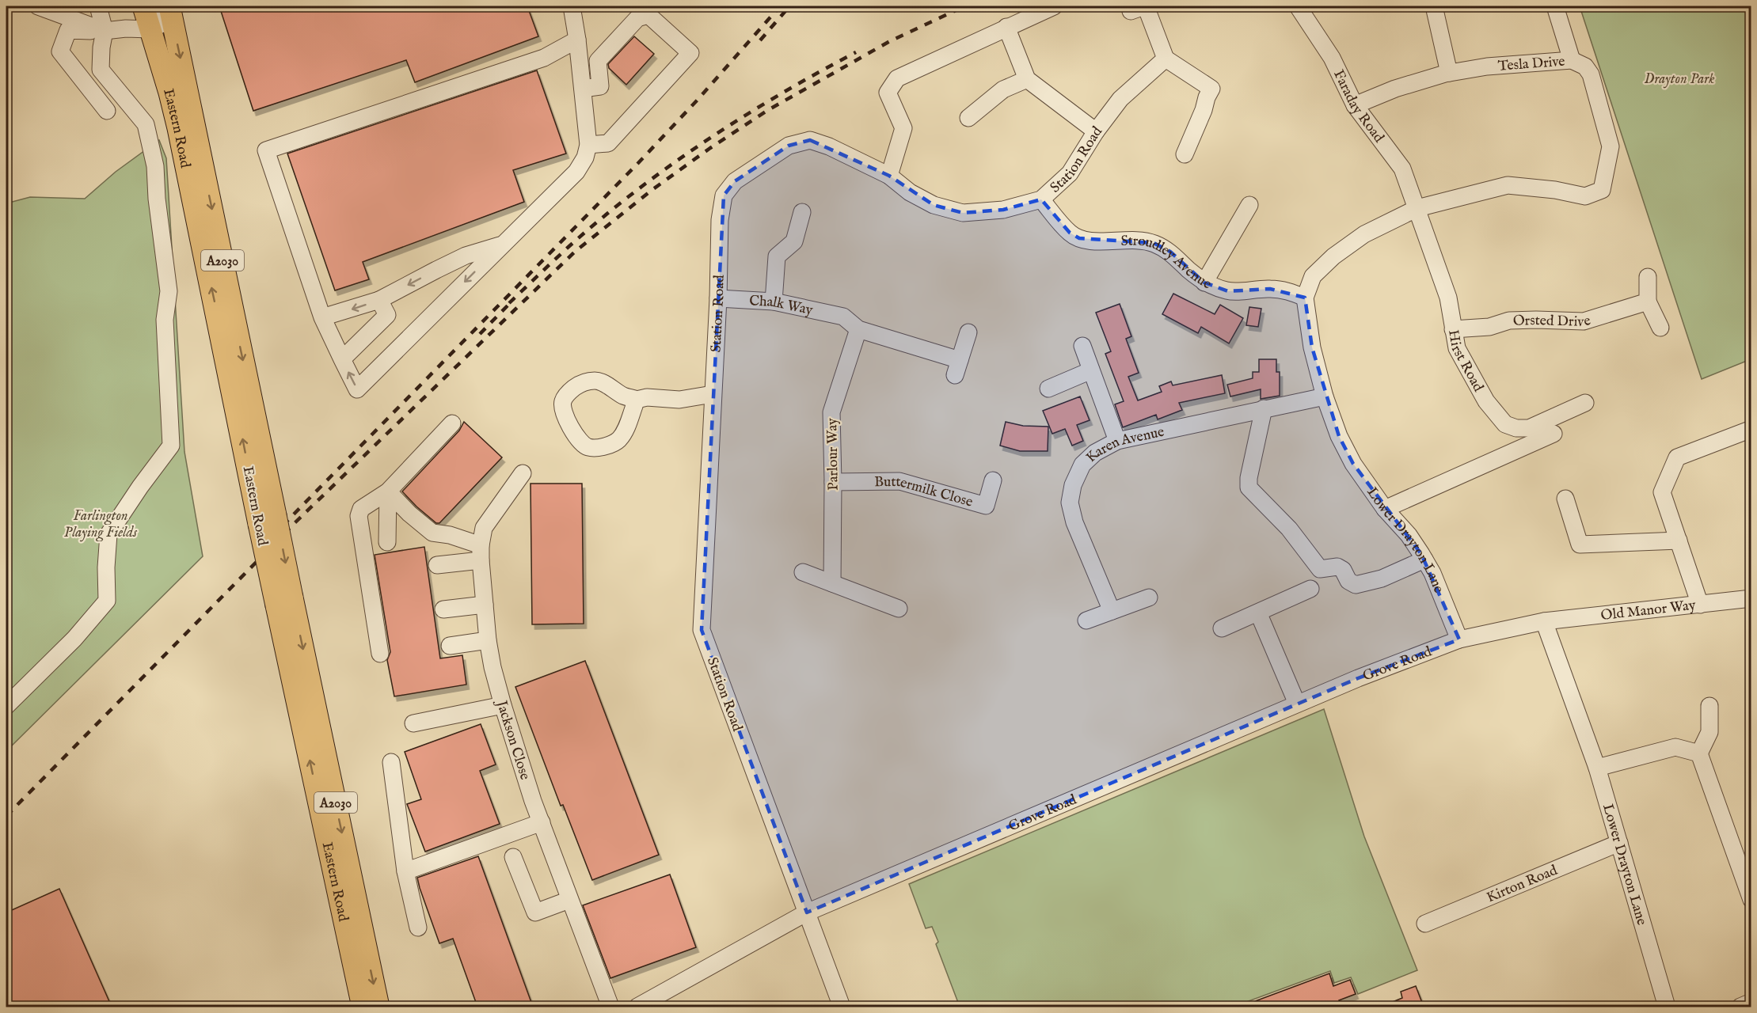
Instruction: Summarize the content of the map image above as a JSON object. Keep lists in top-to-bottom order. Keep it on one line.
{"streets":{"main road":["Eastern Road","A2030"],"street":["Tesla Drive","Faraday Road","Station Road","Stroudley Avenue","Chalk Way","Orsted Drive","Hirst Road","Karen Avenue","Parlour Way","Buttermilk Close","Lower Drayton Lane","Old Manor Way","Grove Road","Jackson Close","Kirton Road"]},"crossings":[["Tesla Drive","Faraday Road"],["Tesla Drive","Lower Drayton Lane"],["Faraday Road","Hirst Road"],["Faraday Road","Lower Drayton Lane"],["Station Road","Stroudley Avenue"],["Station Road","Chalk Way"],["Station Road","Grove Road"],["Stroudley Avenue","Lower Drayton Lane"],["Chalk Way","Parlour Way"],["Orsted Drive","Hirst Road"],["Hirst Road","Lower Drayton Lane"],["Karen Avenue","Lower Drayton Lane"],["Parlour Way","Buttermilk Close"],["Lower Drayton Lane","Old Manor Way"],["Lower Drayton Lane","Grove Road"],["Lower Drayton Lane","Kirton Road"]],"parks":["Drayton Park","Farlington Playing Fields"]}
